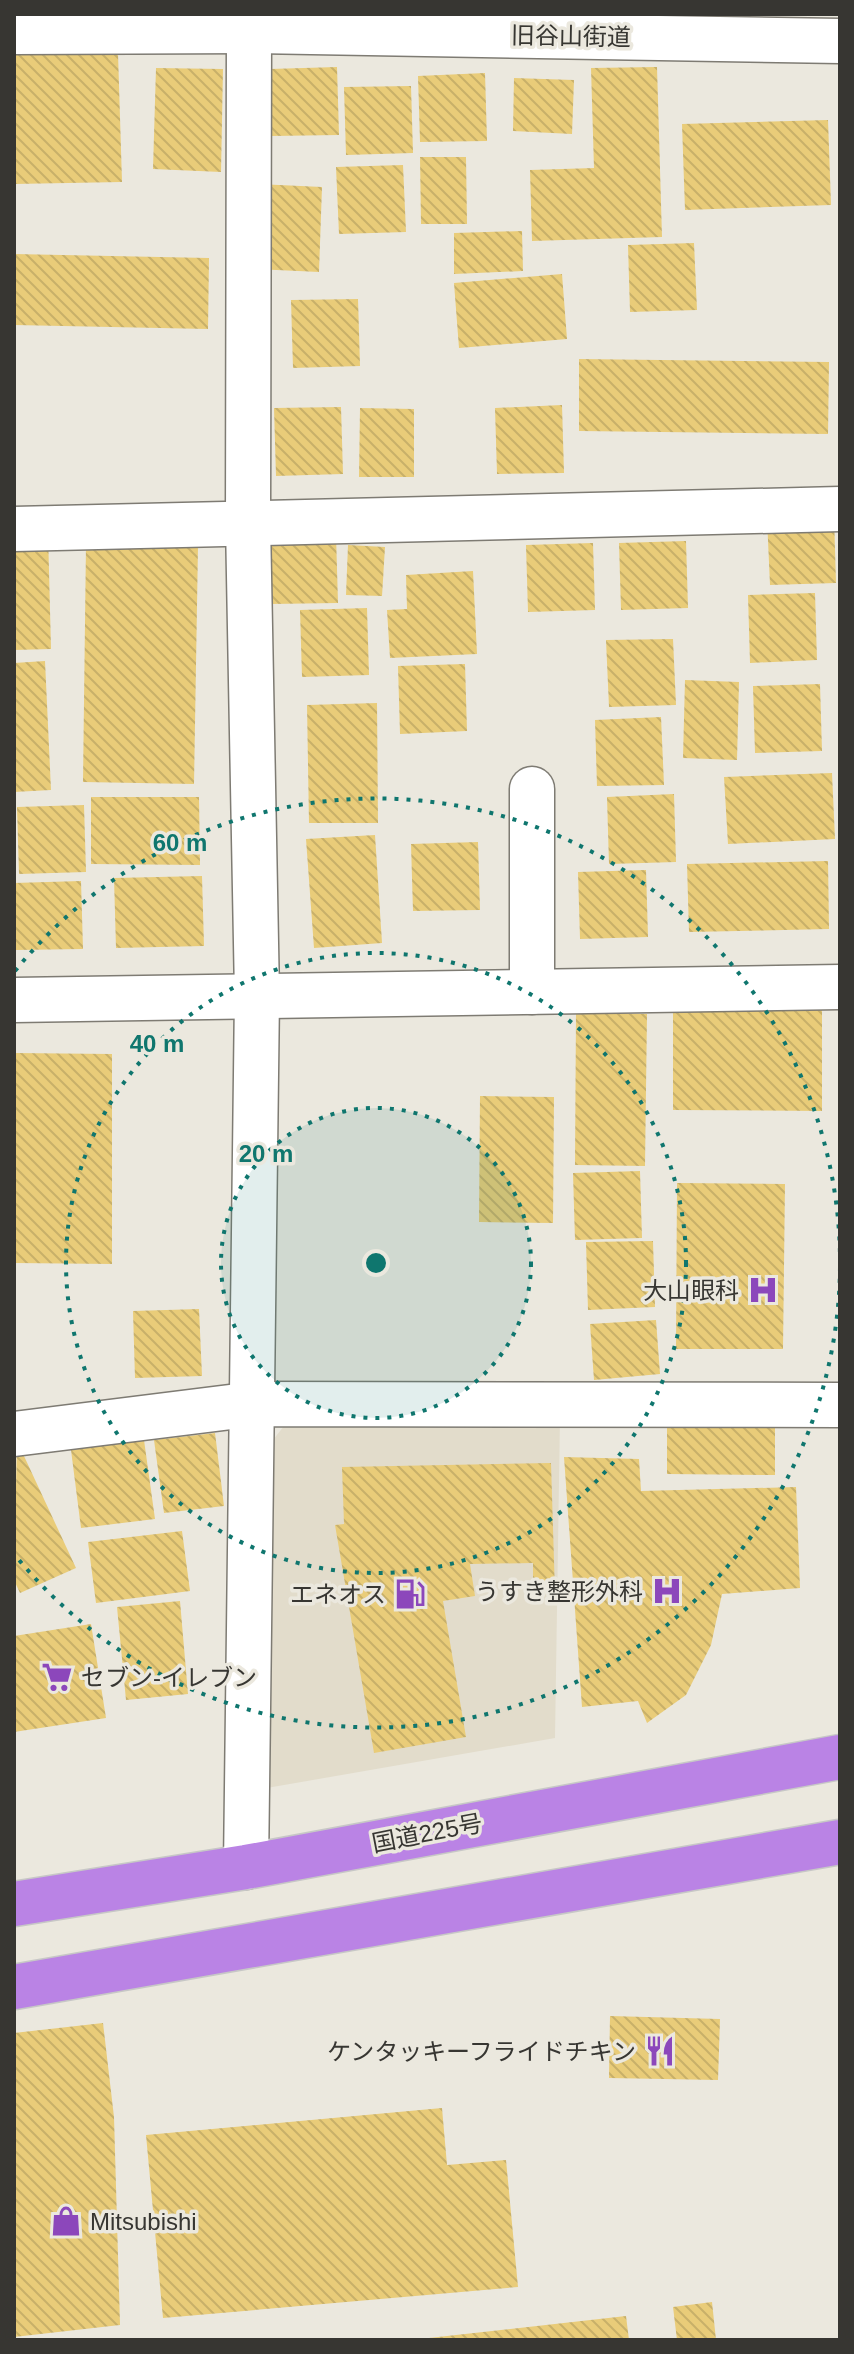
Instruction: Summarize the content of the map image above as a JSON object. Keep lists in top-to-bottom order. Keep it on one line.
{"streets":{"highway":["国道225号"],"street":["旧谷山街道"]},"places":{"hospital":["大山眼科","うすき整形外科"],"fuel station":["エネオス"],"supermarket":["セブン-イレブン"],"restaurant":["ケンタッキーフライドチキン"],"shop":["Mitsubishi"]},"rings":["60 m","40 m","20 m"]}
